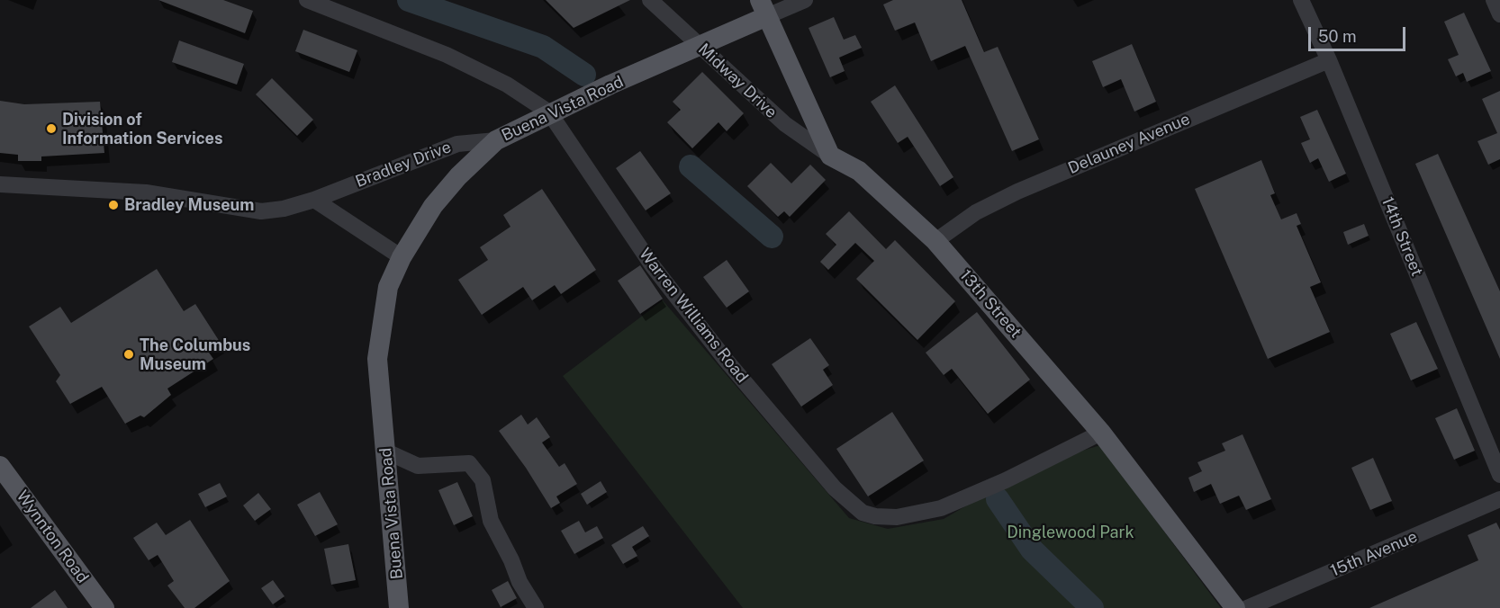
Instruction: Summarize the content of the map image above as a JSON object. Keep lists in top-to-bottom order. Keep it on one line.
{"streets":{"main road":["Buena Vista Road","13th Street","Wynnton Road"],"street":["Midway Drive","Delauney Avenue","Bradley Drive","14th Street","Warren Williams Road","15th Avenue"]},"crossings":[["Midway Drive","Buena Vista Road"],["Midway Drive","13th Street"],["Buena Vista Road","Bradley Drive"],["Buena Vista Road","Warren Williams Road"],["Delauney Avenue","14th Street"],["Delauney Avenue","13th Street"],["13th Street","Warren Williams Road"]],"parks":["Dinglewood Park"],"places":["Division of Information Services","Bradley Museum","The Columbus Museum"],"scale_bar":"50 m"}
